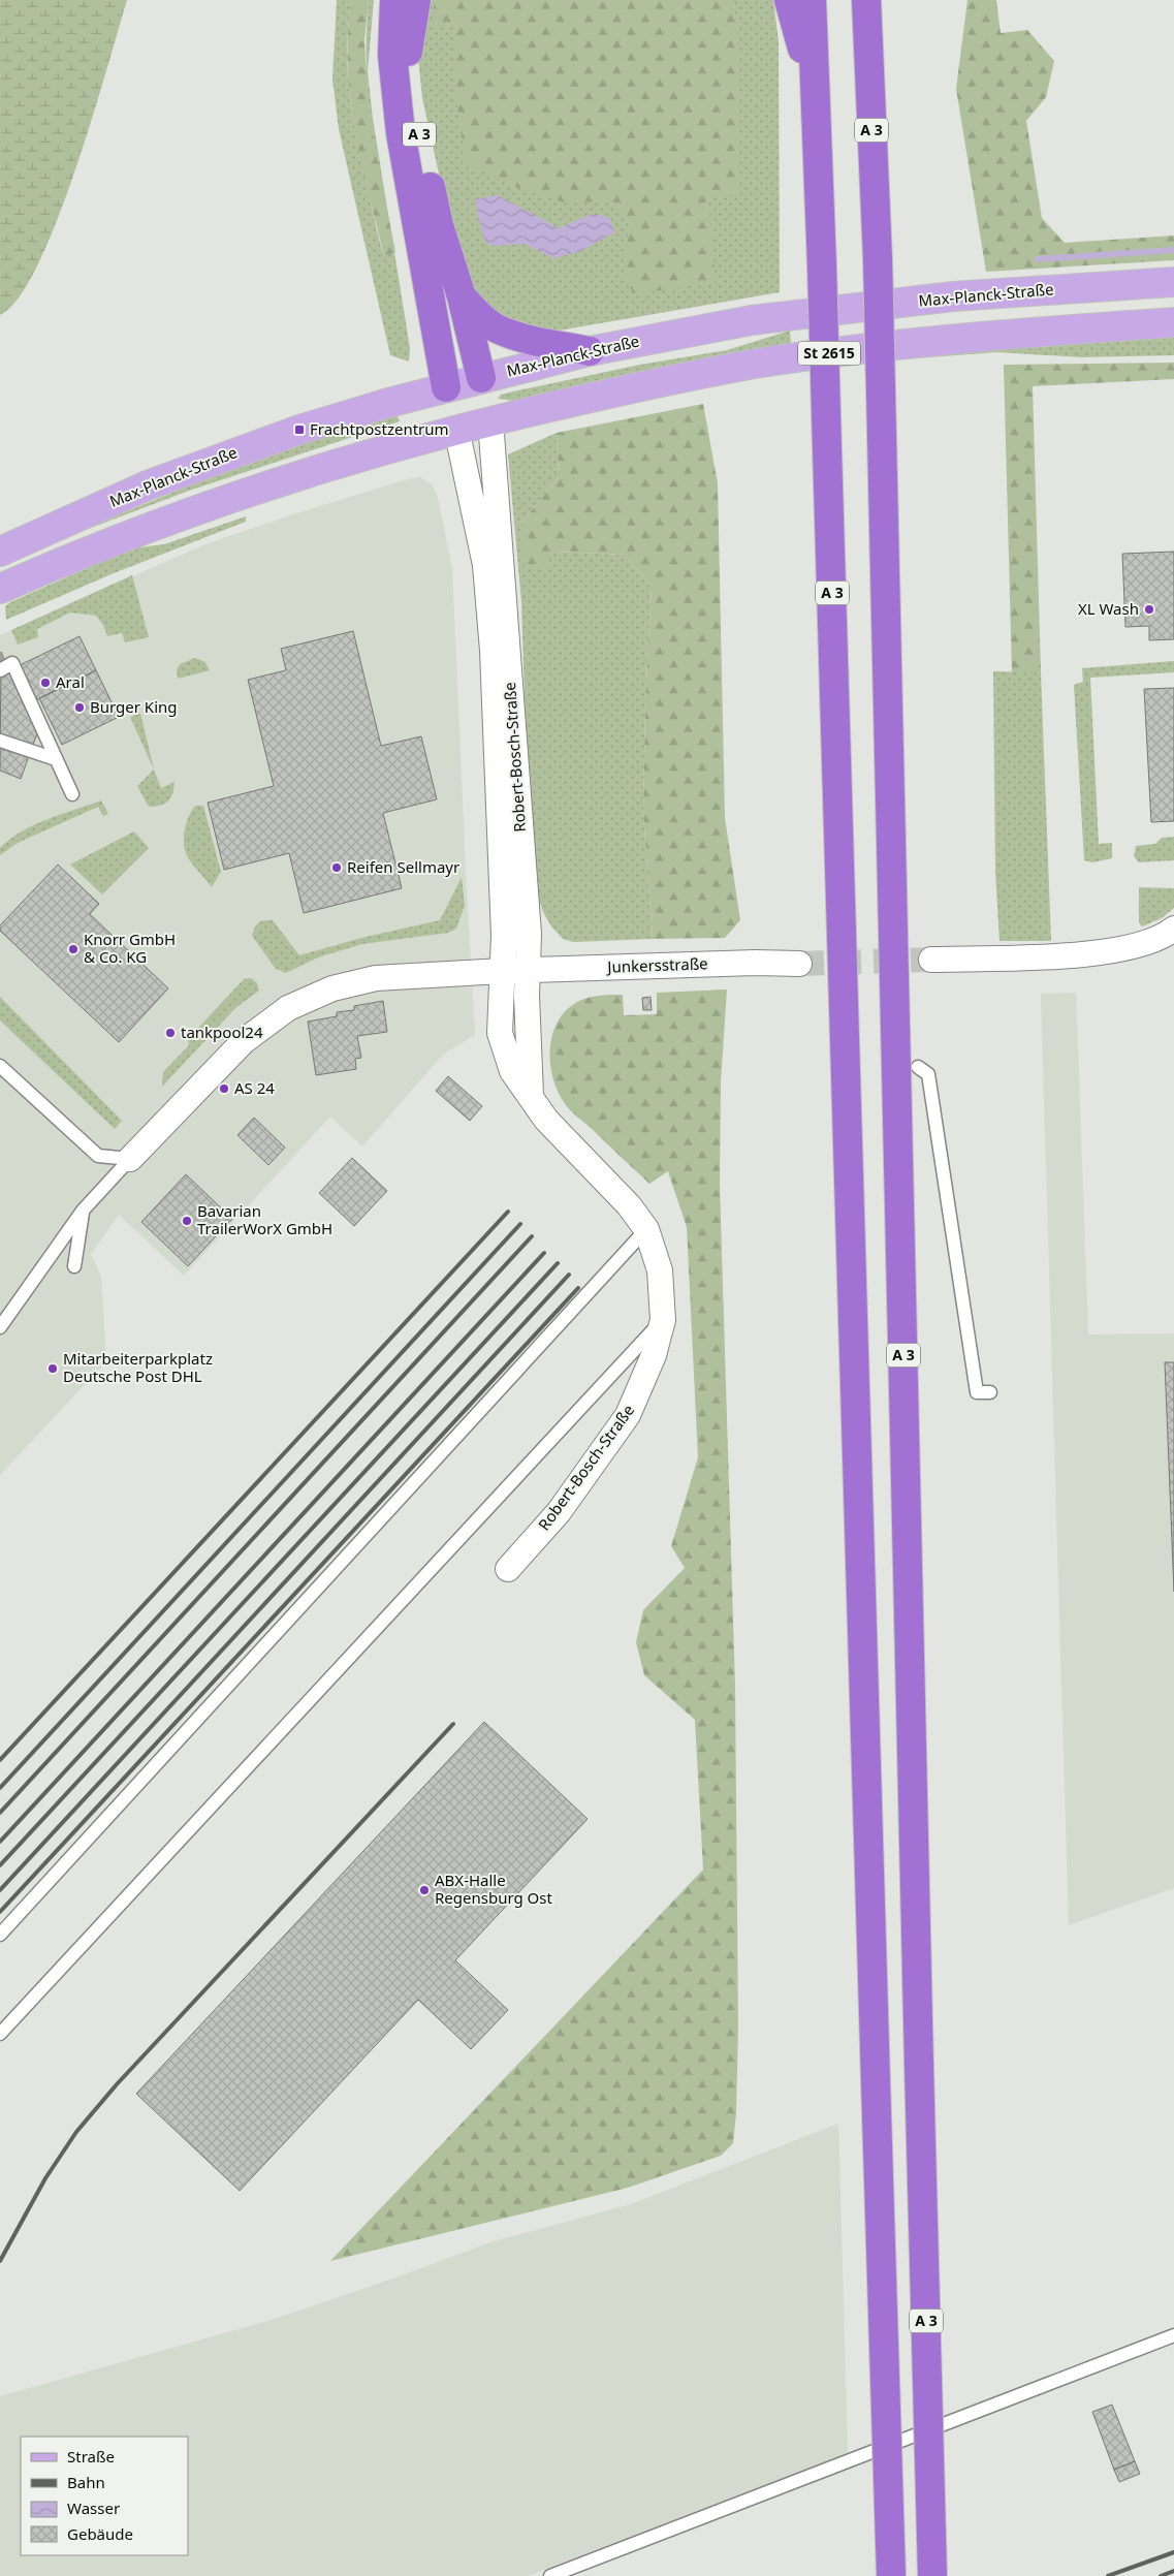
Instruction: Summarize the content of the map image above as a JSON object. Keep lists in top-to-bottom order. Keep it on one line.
{"streets":{"highway":["A 3"],"main road":["Max-Planck-Straße","St 2615"],"street":["Robert-Bosch-Straße","Junkersstraße"]},"crossings":[["A 3","Max-Planck-Straße"],["St 2615","Robert-Bosch-Straße"],["Robert-Bosch-Straße","Junkersstraße"]],"places":{"transit":["Frachtpostzentrum"],"other":["XL Wash","Aral","Burger King","Reifen Sellmayr","Knorr GmbH & Co. KG","tankpool24","AS 24","Bavarian TrailerWorX GmbH","Mitarbeiterparkplatz Deutsche Post DHL","ABX-Halle Regensburg Ost"]},"legend":["Straße","Bahn","Wasser","Gebäude"]}
